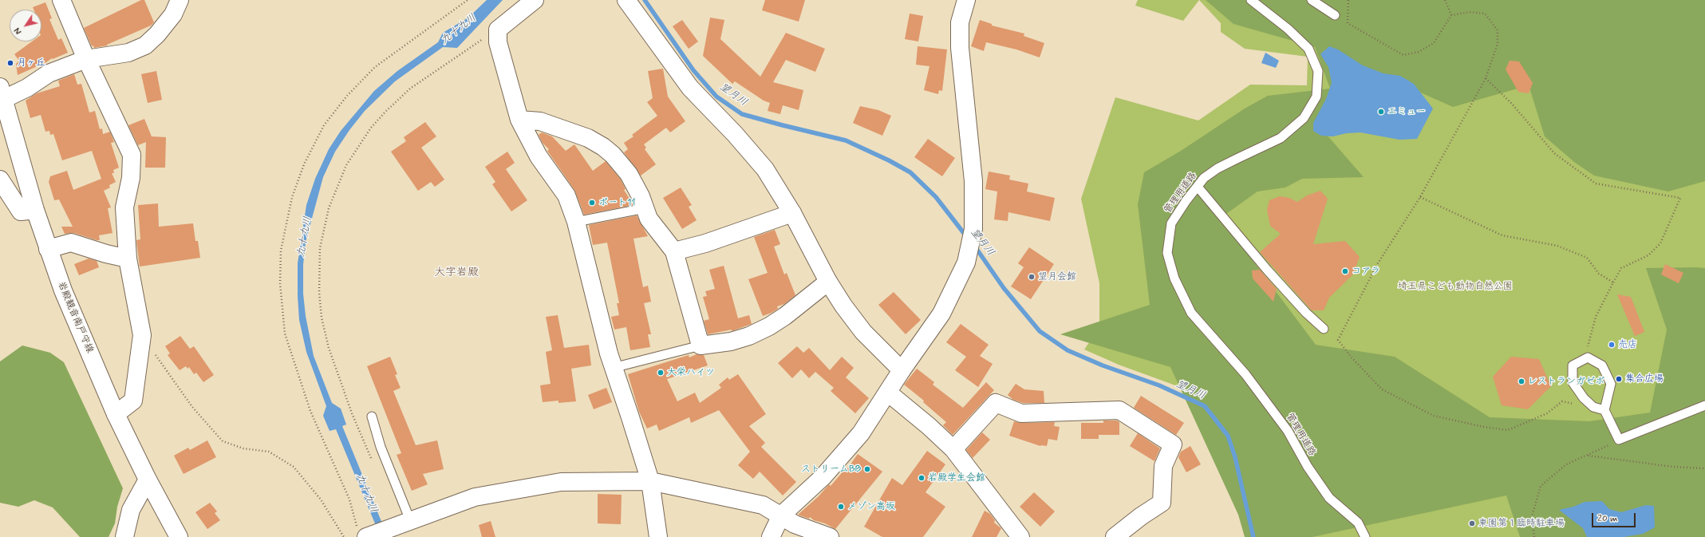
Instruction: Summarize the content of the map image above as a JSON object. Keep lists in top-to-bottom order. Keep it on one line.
{"streets":{"street":["岩殿観音南戸守線"],"lane":["管理用道路"]},"districts":["大字岩殿"],"water":["九十九川","望月川"],"parks":["埼玉県こども動物自然公園"],"places":["月ヶ丘","エミュー","ポート11","コアラ","望月会館","売店","大栄ハイツ","集合広場","レストランガゼボ","ストリームBB","岩殿学生会館","メゾン高坂","東園第１臨時駐車場"],"scale_bar":"20 m","north":"bottom left"}
